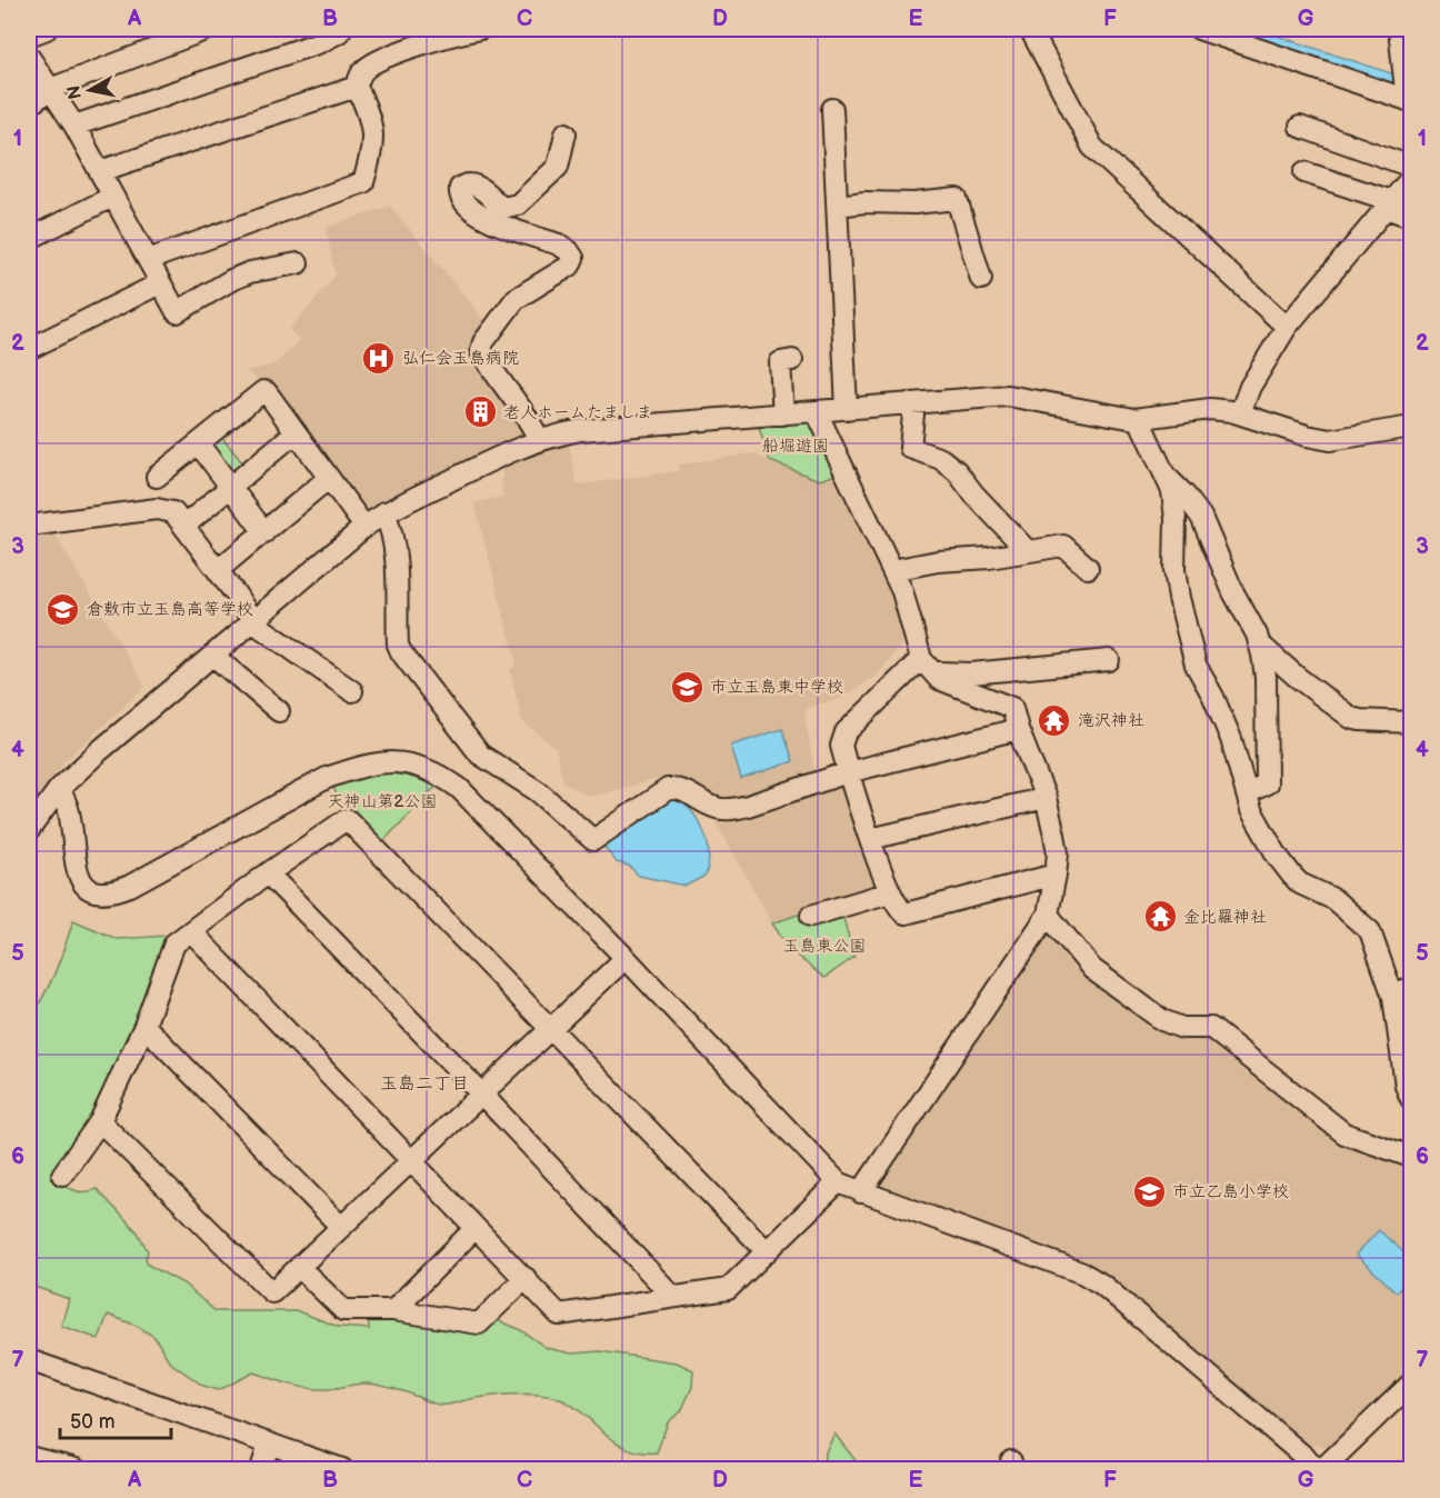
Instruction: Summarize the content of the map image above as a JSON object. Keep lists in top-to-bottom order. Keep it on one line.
{"districts":["玉島二丁目"],"parks":["船堀遊園","天神山第2公園","玉島東公園"],"places":{"hospital":["弘仁会玉島病院"],"building":["老人ホームたましま"],"school or university":["倉敷市立玉島高等学校","市立玉島東中学校","市立乙島小学校"],"temple":["滝沢神社","金比羅神社"]},"scale_bar":"50 m","north":"left","grid":{"columns":["A","B","C","D","E","F","G"],"rows":["1","2","3","4","5","6","7"]}}
